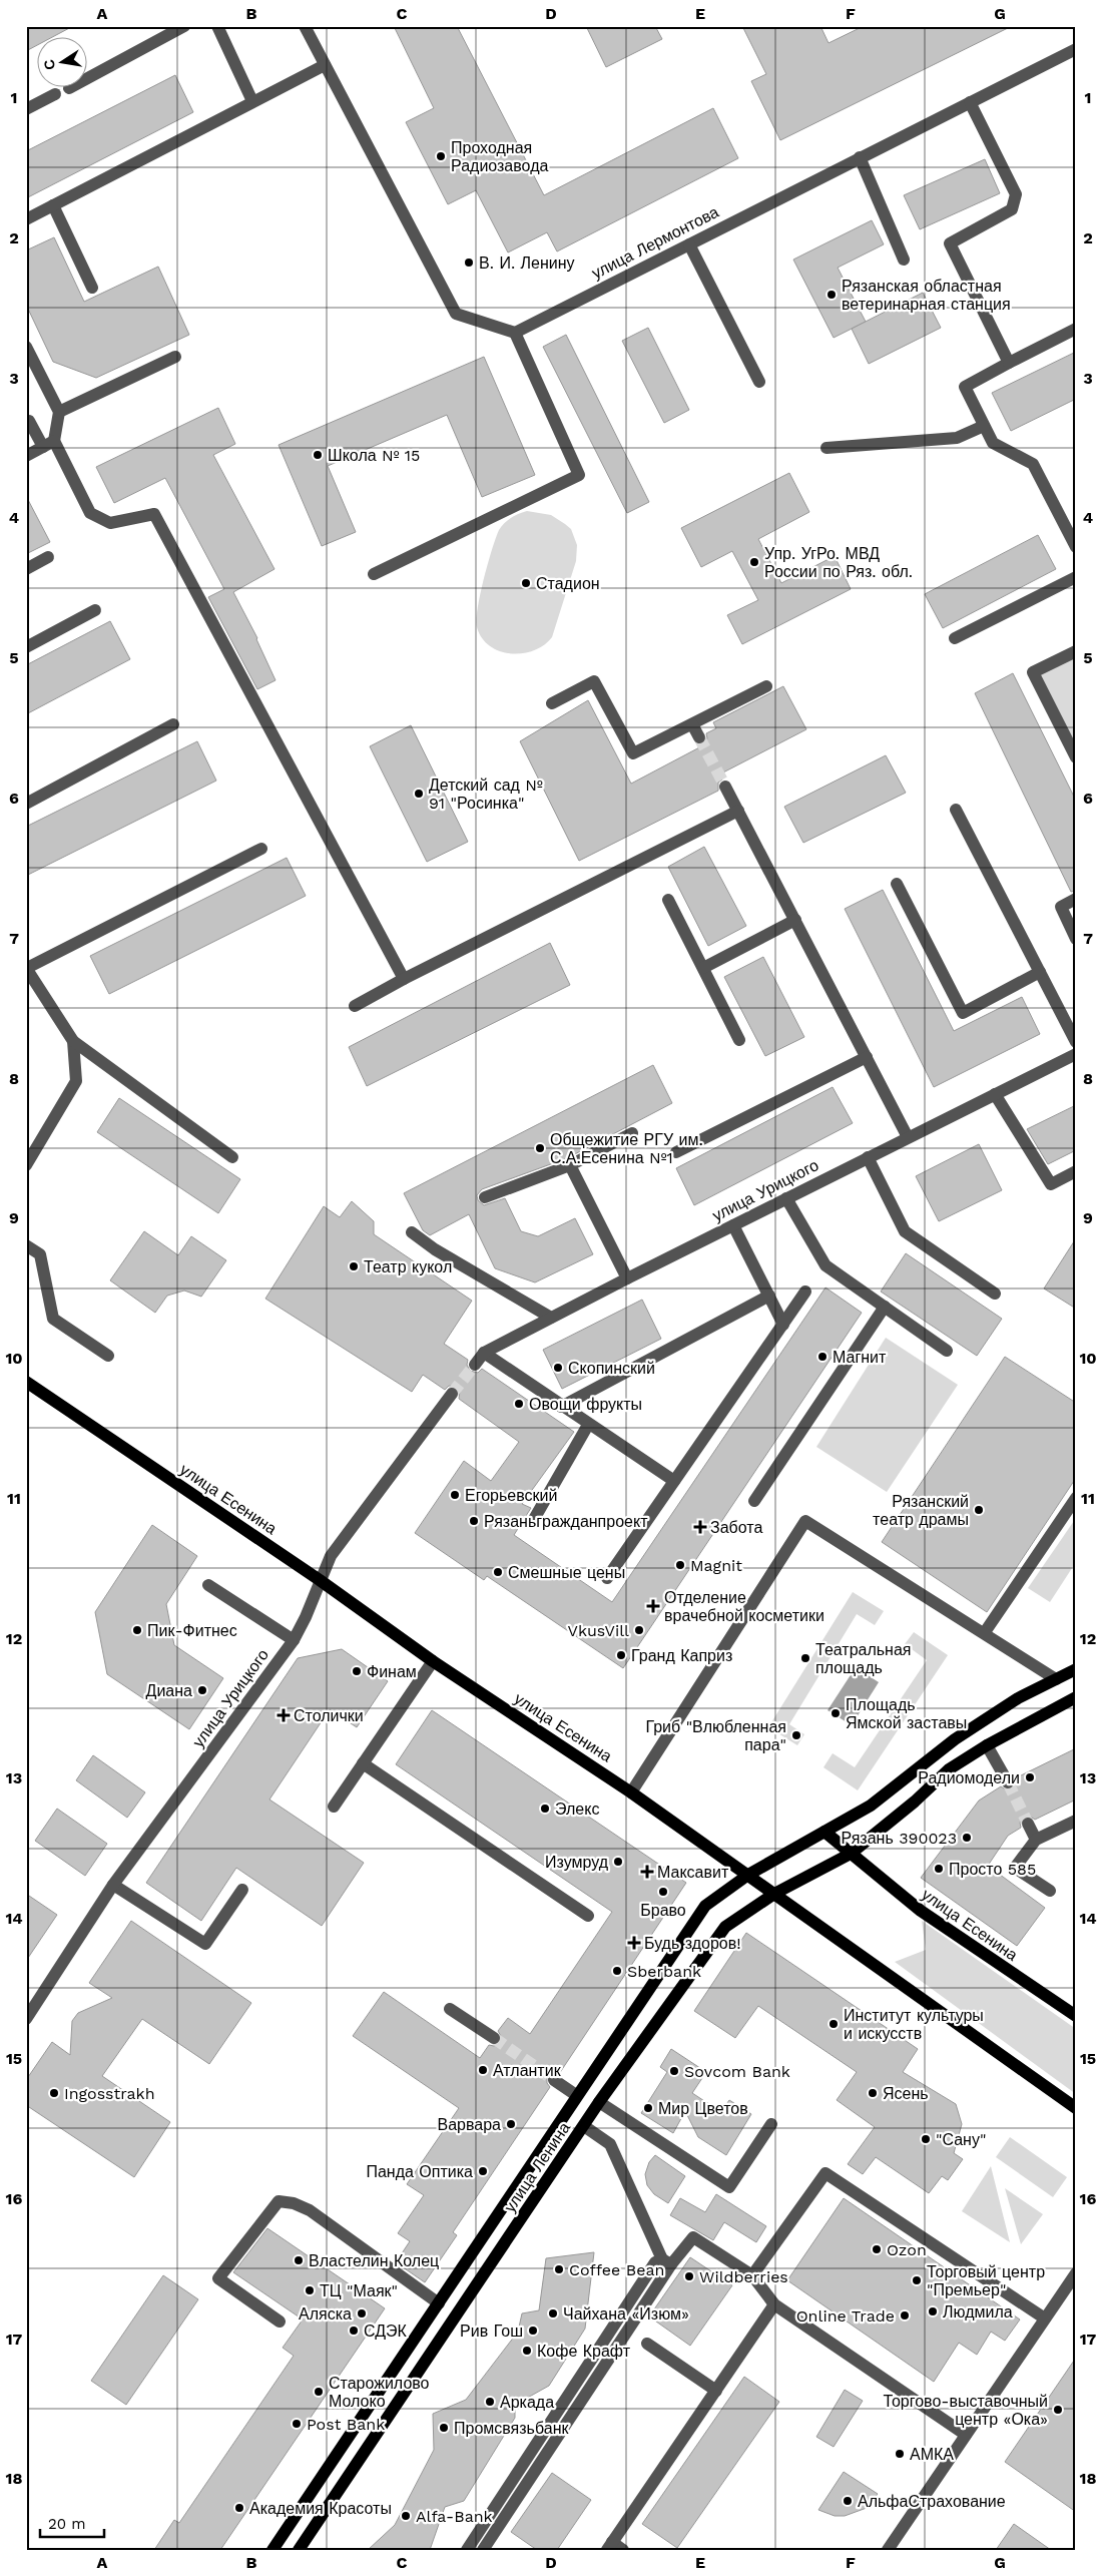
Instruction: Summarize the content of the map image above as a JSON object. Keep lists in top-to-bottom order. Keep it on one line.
{"streets":{"main road":["улица Есенина","улица Ленина"],"street":["улица Лермонтова","улица Урицкого"]},"crossings":[["улица Урицкого","улица Есенина"],["улица Есенина","улица Ленина"]],"places":{"other":["Проходная Радиозавода","В. И. Ленину","Рязанская областная ветеринарная станция","Школа № 15","Упр. УгРо. МВД России по Ряз. обл.","Стадион","Детский сад № 91 \"Росинка\"","Общежитие РГУ им. С.А.Есенина №1","Театр кукол","Магнит","Скопинский","Овощи фрукты","Егорьевский","Рязанский театр драмы","Рязаньгражданпроект","Magnit","Смешные цены","Пик-Фитнес","VkusVill","Гранд Каприз","Театральная площадь","Финам","Диана","Площадь Ямской заставы","Гриб \"Влюбленная пара\"","Радиомодели","Элекс","Рязань 390023","Изумруд","Просто 585","Браво","Sberbank","Институт культуры и искусств","Атлантик","Sovcom Bank","Ingosstrakh","Ясень","Мир Цветов","Варвара","\"Сану\"","Панда Оптика","Ozon","Властелин Колец","Coffee Bean","Wildberries","Торговый центр \"Премьер\"","ТЦ \"Маяк\"","Людмила","Аляска","Чайхана «Изюм»","Online Trade","СДЭК","Рив Гош","Кофе Крафт","Старожилово Молоко","Аркада","Торгово-выставочный центр «Ока»","Post Bank","Промсвязьбанк","АМКА","АльфаСтрахование","Академия Красоты","Alfa-Bank"],"health":["Забота","Отделение врачебной косметики","Столички","Максавит","Будь здоров!"]},"scale_bar":"20 m","north":"left","grid":{"columns":["A","B","C","D","E","F","G"],"rows":["1","2","3","4","5","6","7","8","9","10","11","12","13","14","15","16","17","18"]}}
